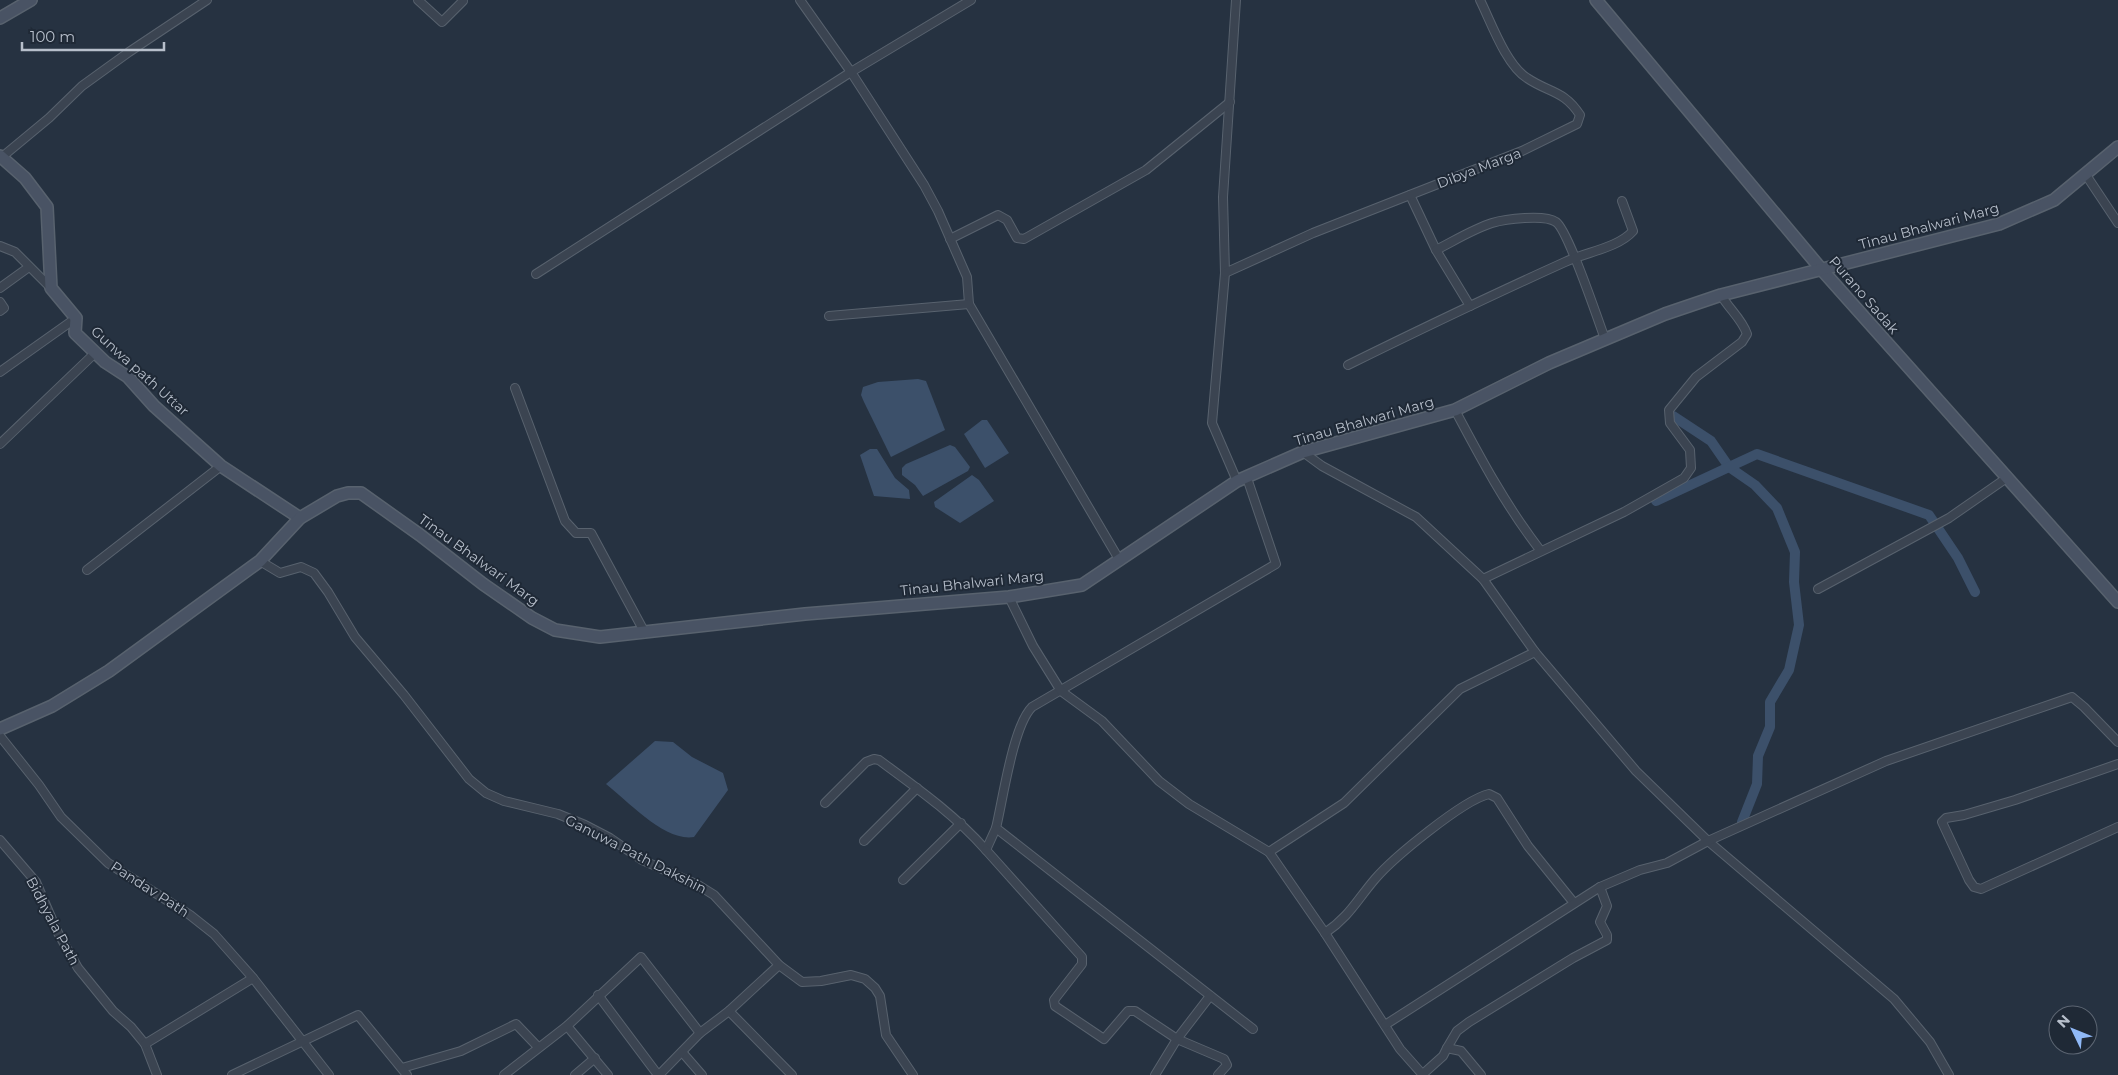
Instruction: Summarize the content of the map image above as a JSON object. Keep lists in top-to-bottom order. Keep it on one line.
{"streets":{"street":["Dibya Marga","Tinau Bhalwari Marg","Purano Sadak","Gunwa path Uttar","Ganuwa Path Dakshin","Pandav Path","Bidhyala Path"]},"crossings":[["Tinau Bhalwari Marg","Purano Sadak"],["Tinau Bhalwari Marg","Gunwa path Uttar"],["Tinau Bhalwari Marg","Ganuwa Path Dakshin"]],"scale_bar":"100 m","north":"top left"}
